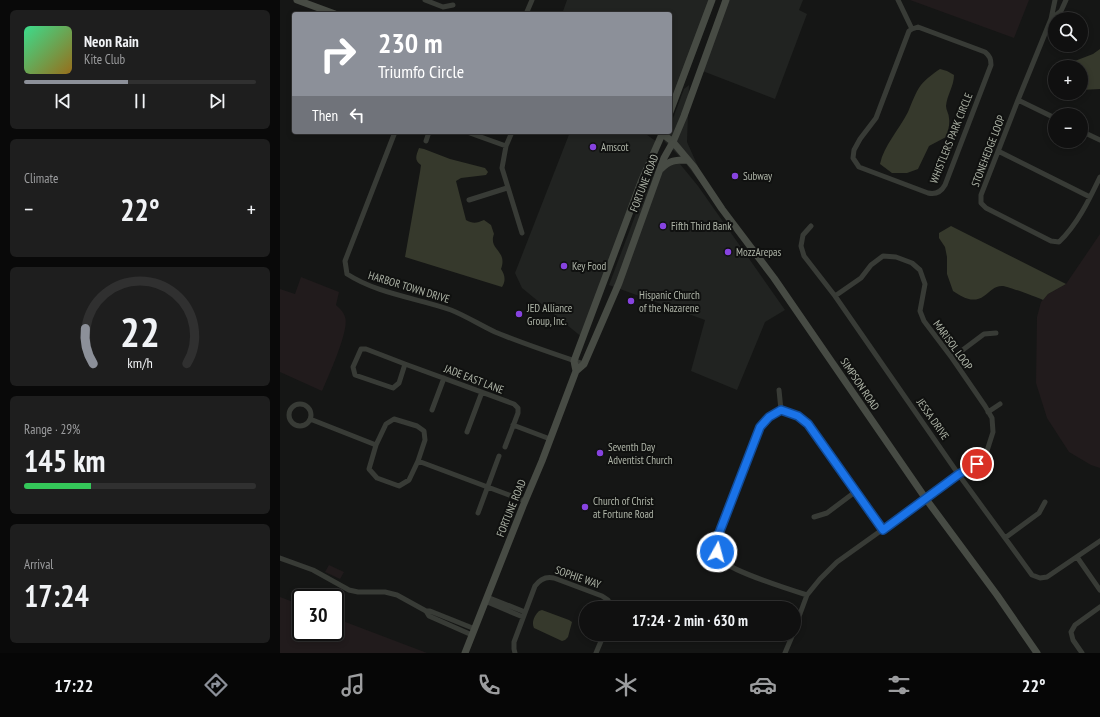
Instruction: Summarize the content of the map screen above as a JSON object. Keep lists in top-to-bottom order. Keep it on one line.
{"streets":{"main road":["FORTUNE ROAD","SIMPSON ROAD"],"street":["WHISTLERS PARK CIRCLE","STONEHEDGE LOOP","HARBOR TOWN DRIVE","MARISOL LOOP","JADE EAST LANE","JESSA DRIVE","SOPHIE WAY"]},"crossings":[["FORTUNE ROAD","HARBOR TOWN DRIVE"],["FORTUNE ROAD","SIMPSON ROAD"],["MARISOL LOOP","SIMPSON ROAD"],["MARISOL LOOP","JESSA DRIVE"]],"places":["Amscot","Subway","Fifth Third Bank","MozzArepas","Key Food","Hispanic Church of the Nazarene","JED Alliance Group, Inc.","Seventh Day Adventist Church","Church of Christ at Fortune Road"],"page":{"map_buttons":["+","−"],"turn":["230 m","Triumfo Circle"],"song":["Neon Rain","Kite Club"],"then":"Then","tile":["Climate",["Range · 29%","145 km"],["Arrival","17:24"]],"heat":["−","22°","+"],"limit":"30","trip":"17:24 · 2 min · 630 m","tabs":["17:22","22°"],"gauge":["22","km/h"]}}
